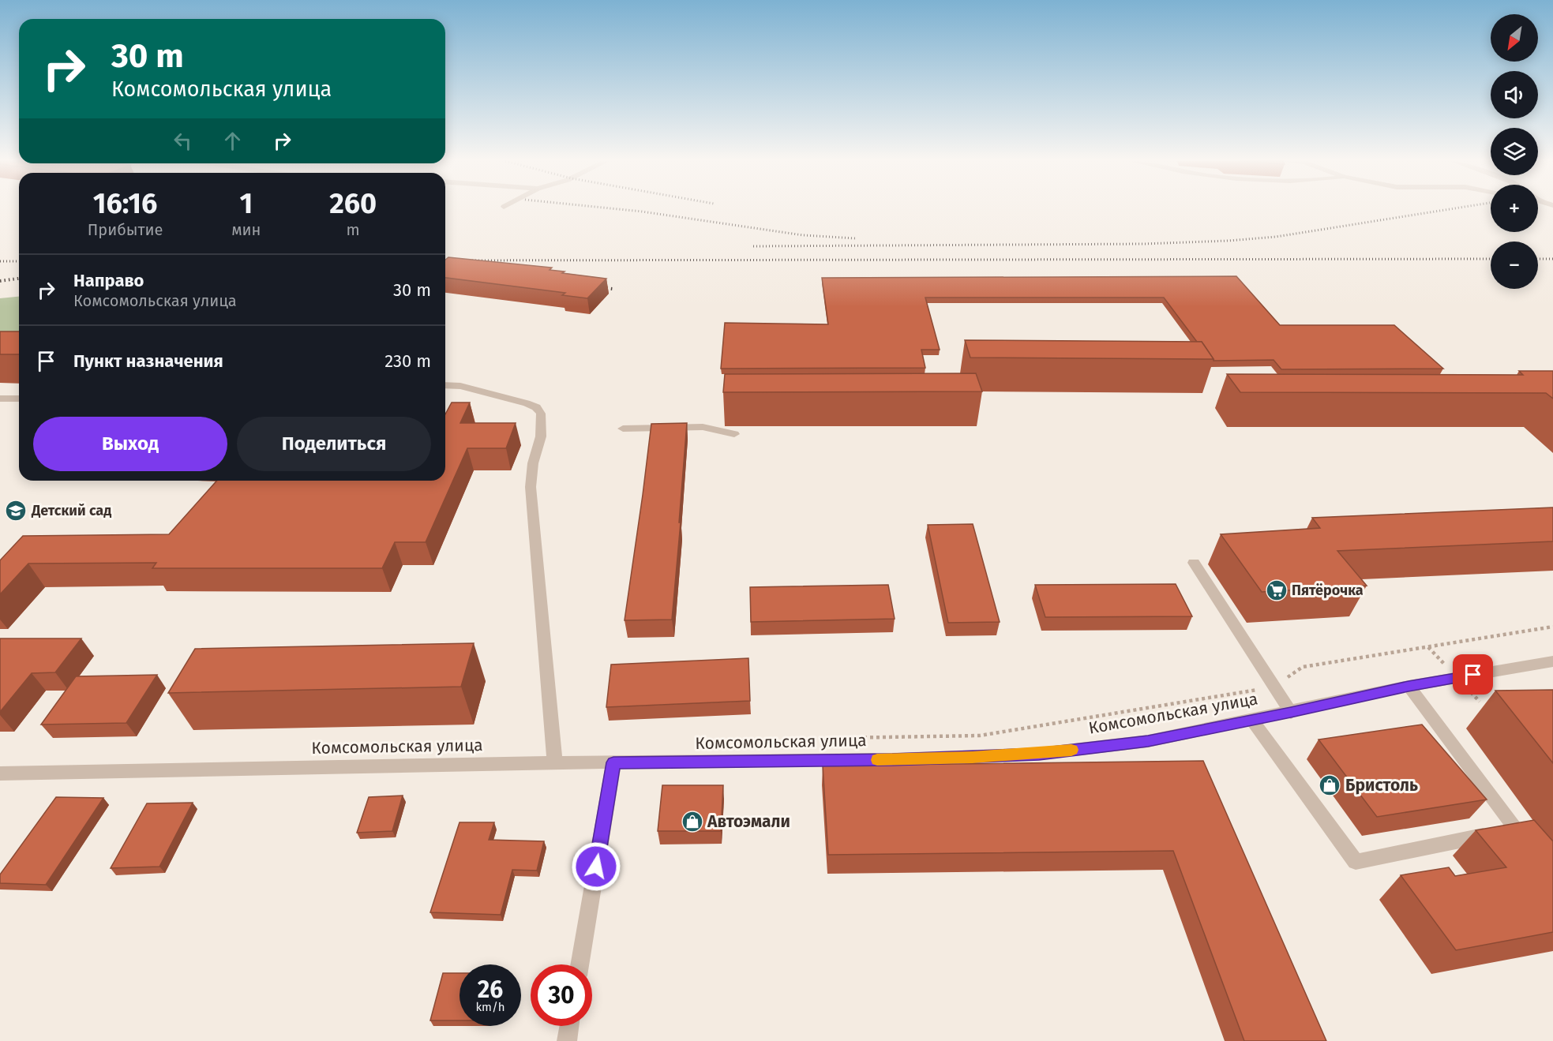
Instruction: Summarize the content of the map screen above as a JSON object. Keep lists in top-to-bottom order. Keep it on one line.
{"streets":{"street":["Комсомольская улица"]},"places":{"school or university":["Детский сад"],"supermarket":["Пятёрочка"],"shop":["Бристоль","Автоэмали"]},"north":"bottom left","page":{"map_buttons":["+","−"],"turn":["30 m","Комсомольская улица"],"eta":["16:16","Прибытие","1","мин","260","m"],"list":[{"name":"Направо","note":"Комсомольская улица","value":"30 m"},{"name":"Пункт назначения","value":"230 m"}],"buttons":["Выход","Поделиться"],"speed":"26 km/h","limit":"30"}}
